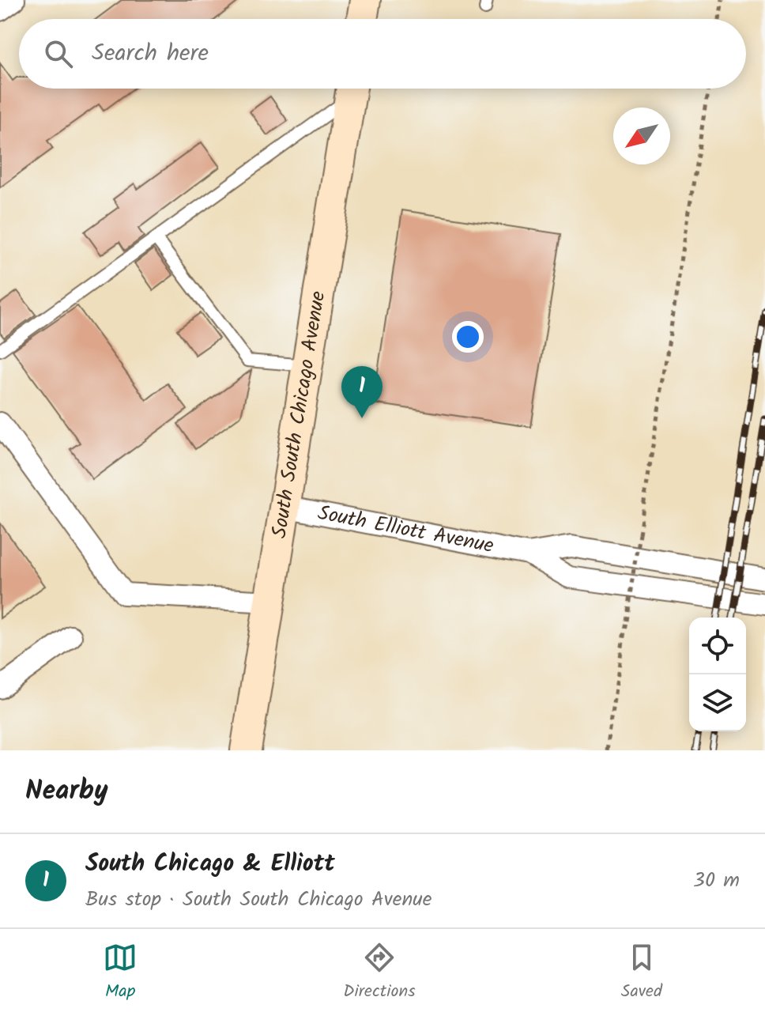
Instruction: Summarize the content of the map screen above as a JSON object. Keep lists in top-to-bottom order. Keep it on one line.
{"streets":{"main road":["South South Chicago Avenue"],"street":["South Elliott Avenue"]},"crossings":[["South South Chicago Avenue","South Elliott Avenue"]],"north":"bottom left","page":{"search":"Search here","pins":"1","heading":"Nearby","list":[{"mark":"1","name":"South Chicago & Elliott","note":"Bus stop · South South Chicago Avenue","value":"30 m"}],"nav":["Map","Directions","Saved"]}}
